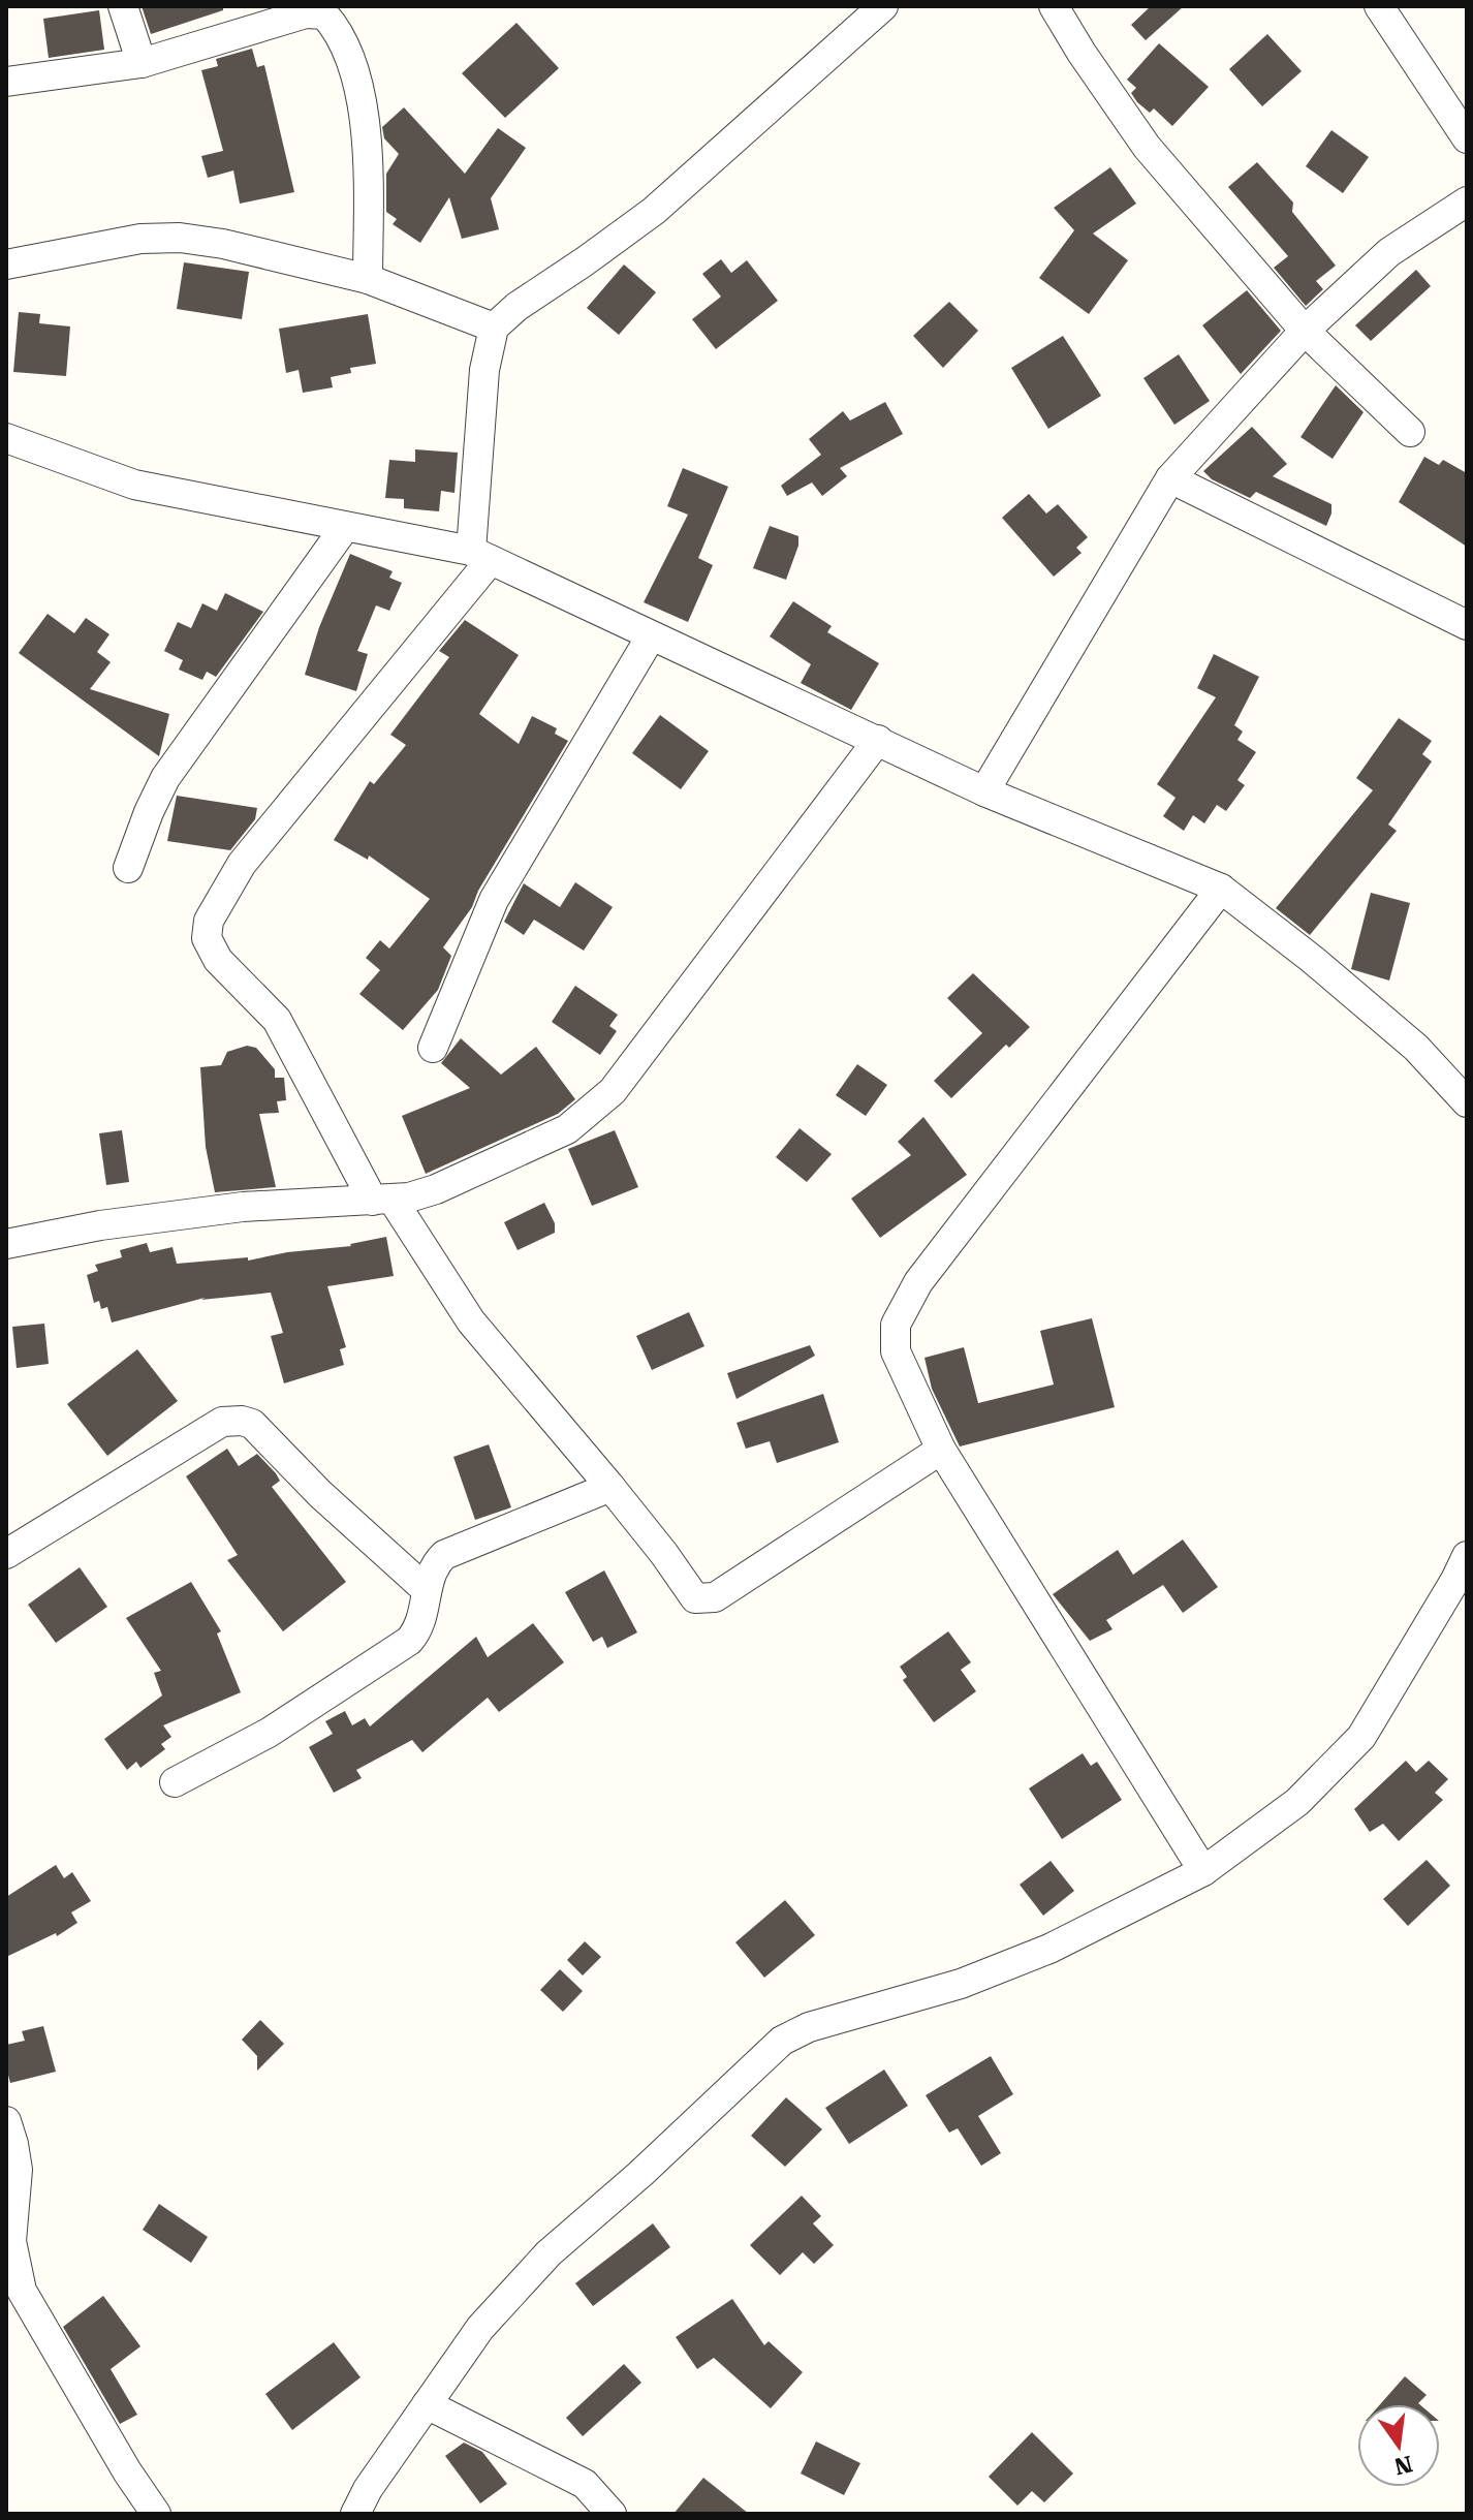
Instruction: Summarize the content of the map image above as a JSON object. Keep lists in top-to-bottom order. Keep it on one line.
{"north":"bottom"}
